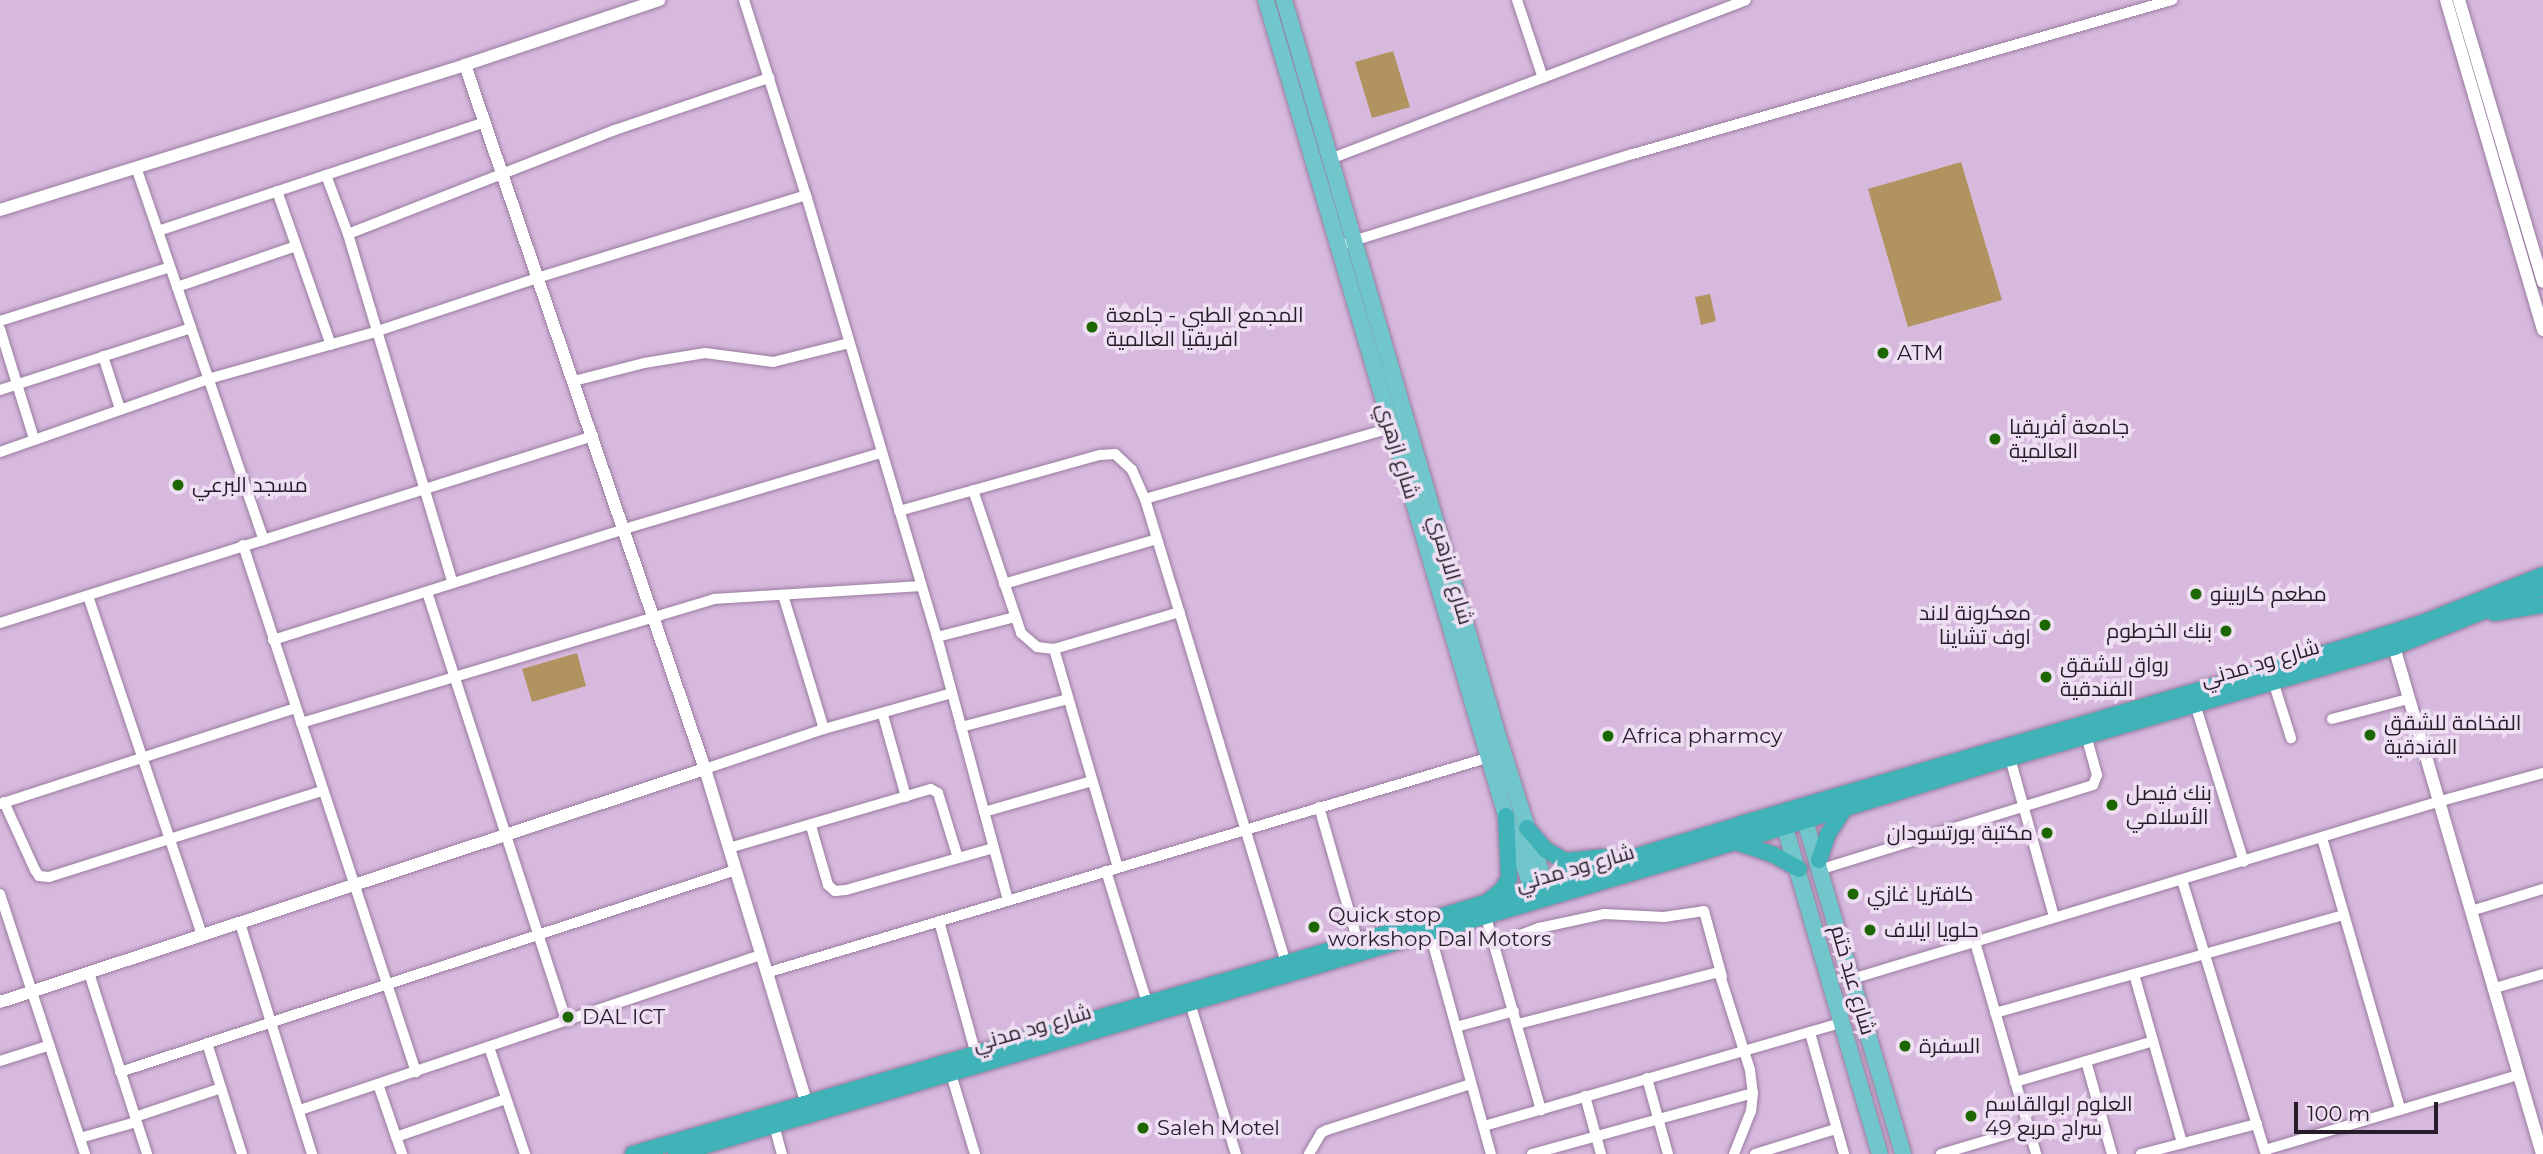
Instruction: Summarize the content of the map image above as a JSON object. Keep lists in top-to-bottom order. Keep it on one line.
{"streets":{"highway":["شارع ود مدني"],"main road":["شارع ازهري","شارع الازهري","شارع عبد ختم"]},"crossings":[["شارع ازهري","شارع الازهري"],["شارع ازهري","شارع ود مدني"],["شارع الازهري","شارع ود مدني"],["شارع ود مدني","شارع عبد ختم"]],"places":["المجمع الطبي - جامعة افريقيا العالمية","ATM","جامعة أفريقيا العالمية","مسجد البرعي","مطعم كاربينو","معكرونة لاند اوف تشاينا","بنك الخرطوم","رواق للشقق الفندقية","الفخامة للشقق الفندقية","Africa pharmcy","بنك فيصل الأسلامي","مكتبة بورتسودان","كافتريا غازي","Quick stop workshop Dal Motors","حلويا ايلاف","DAL ICT","السفرة","العلوم ابوالقاسم سراج مربع 49","Saleh Motel"],"scale_bar":"100 m"}
